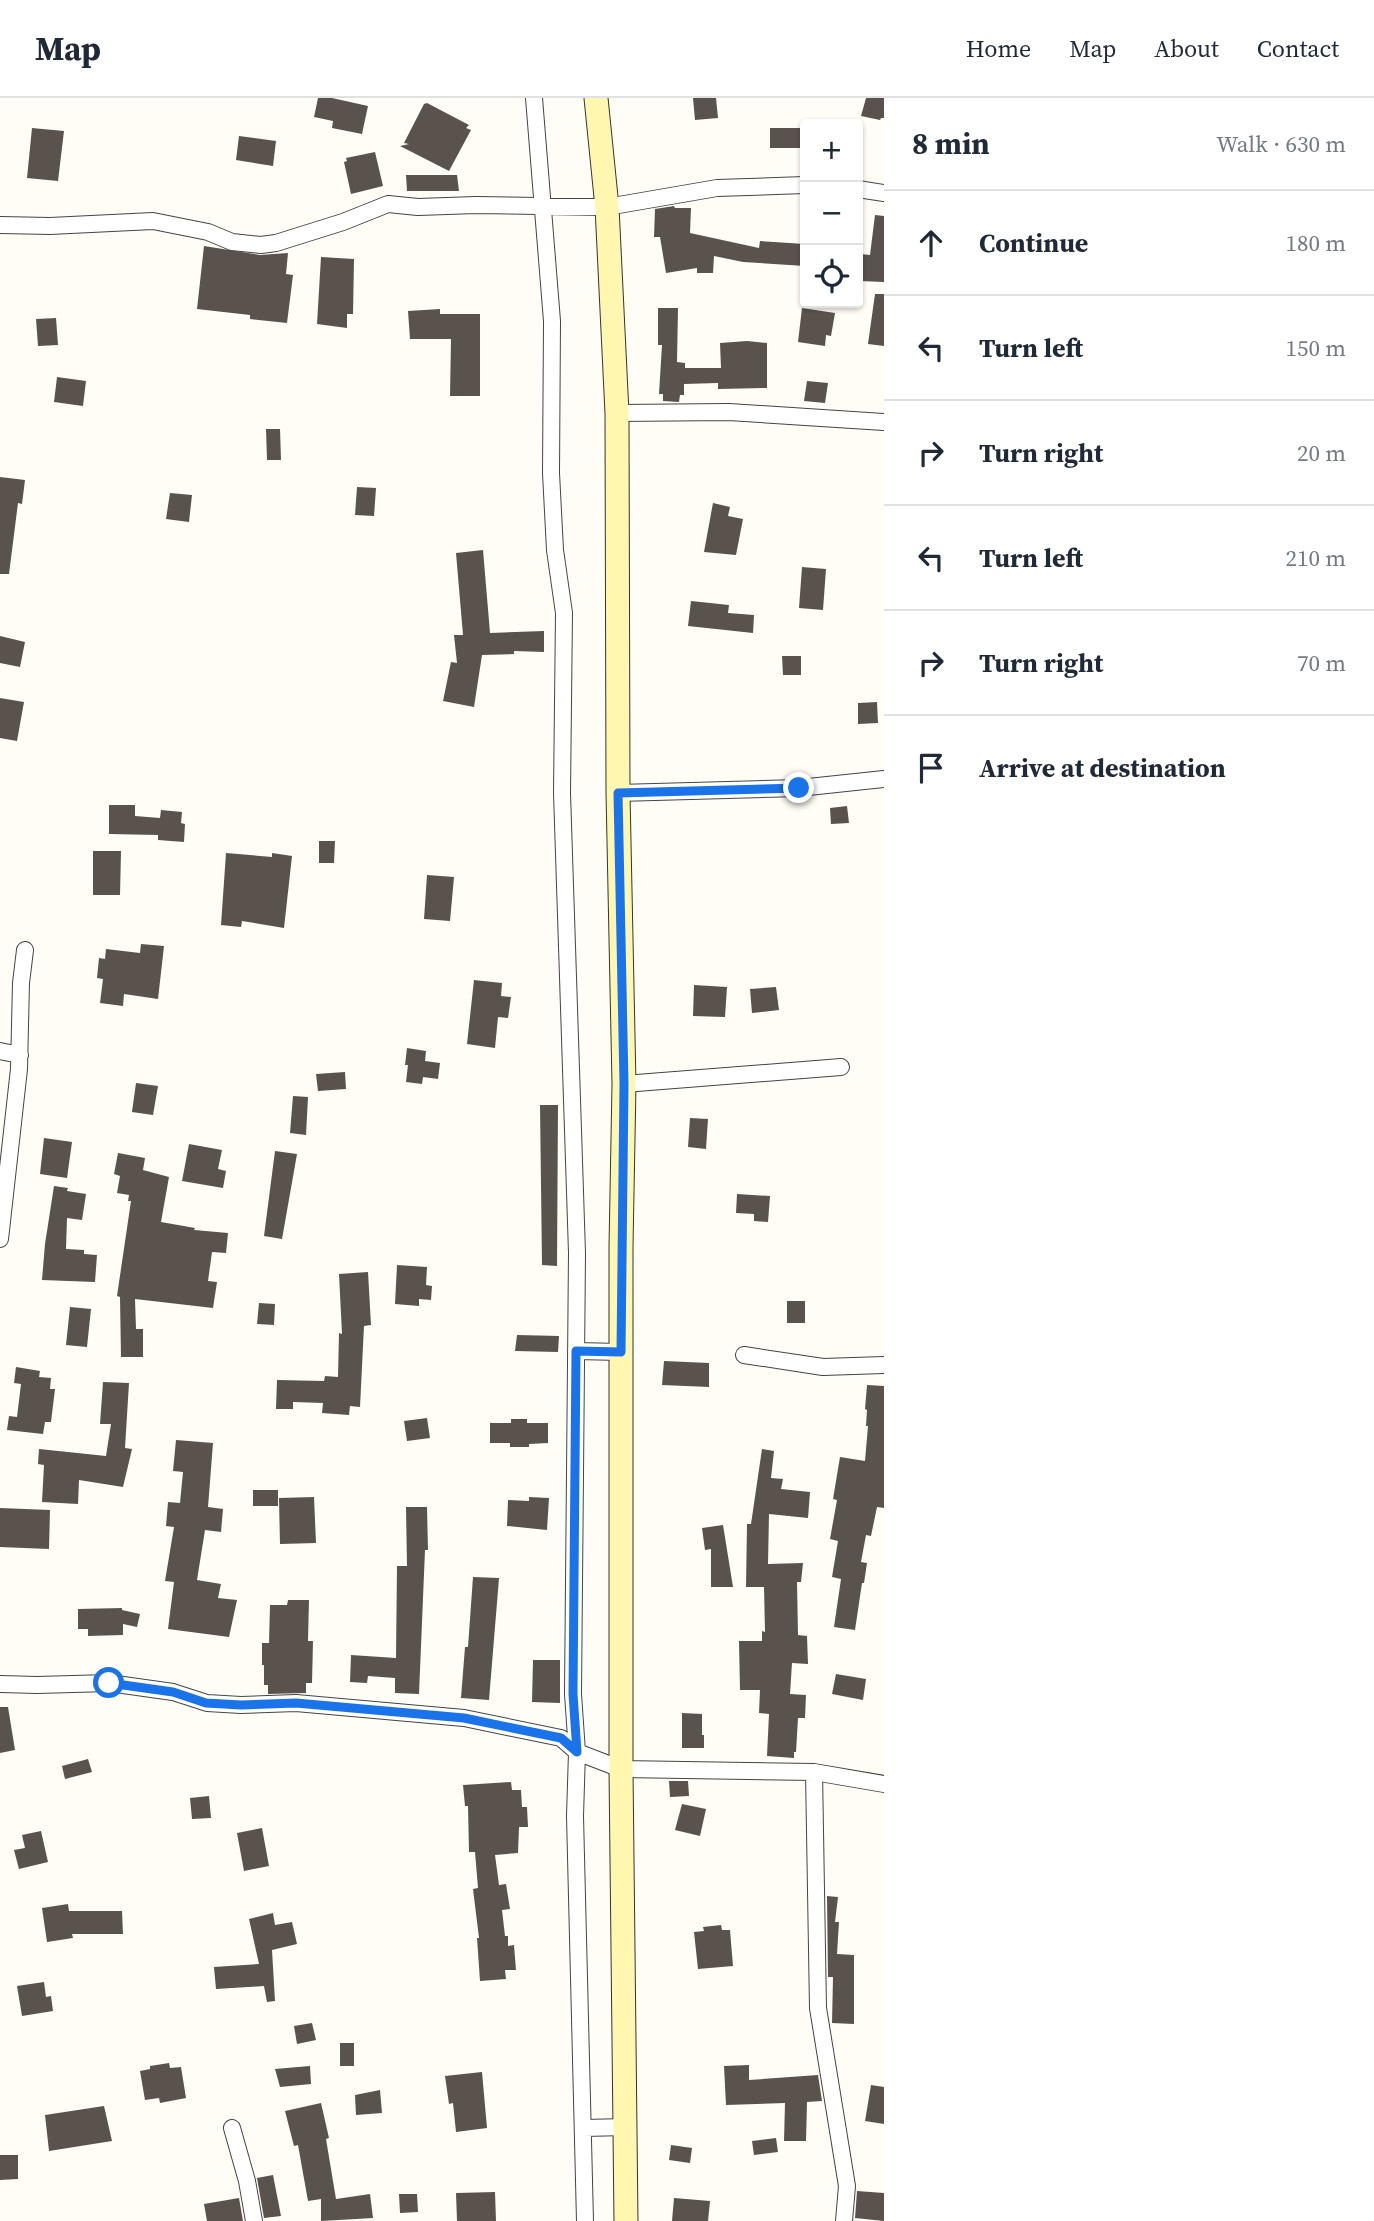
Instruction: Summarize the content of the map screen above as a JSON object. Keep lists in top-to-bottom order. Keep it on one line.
{"page":{"header":"Map","nav":["Home","Map","About","Contact"],"heading":["8 min","Walk · 630 m"],"map_buttons":["+","−"],"list":[["Continue","180 m"],["Turn left","150 m"],["Turn right","20 m"],["Turn left","210 m"],["Turn right","70 m"],"Arrive at destination"]}}
